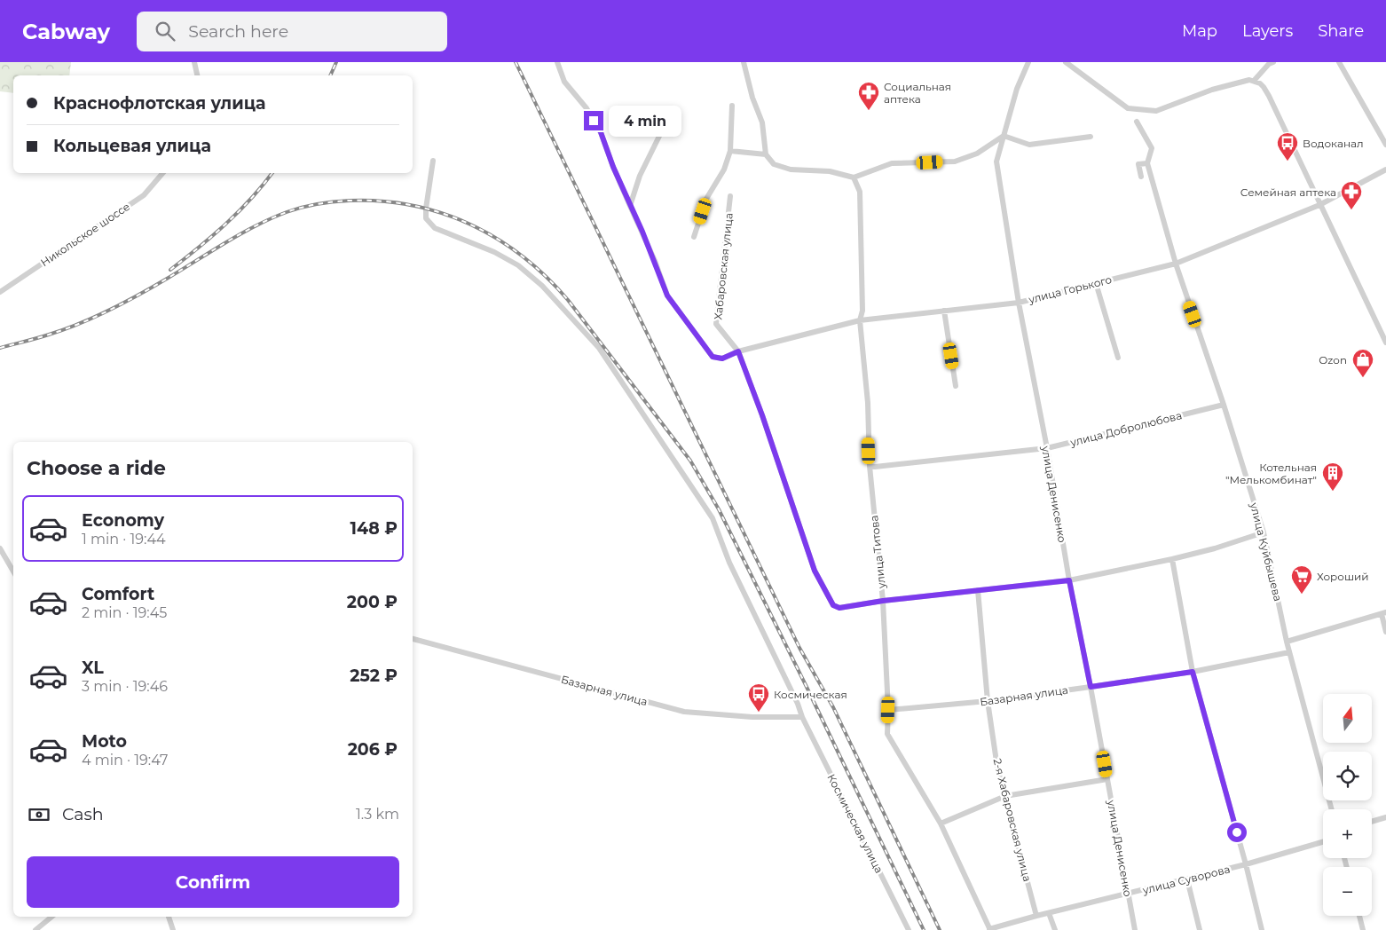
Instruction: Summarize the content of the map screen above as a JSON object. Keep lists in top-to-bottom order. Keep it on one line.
{"streets":{"street":["Никольское шоссе","Хабаровская улица","улица Горького","улица Добролюбова","улица Денисенко","улица Титова","улица Куйбышева","Базарная улица","2-я Хабаровская улица","Космическая улица","улица Суворова"]},"crossings":[["Хабаровская улица","улица Горького"],["Хабаровская улица","улица Титова"],["улица Горького","улица Денисенко"],["улица Горького","улица Титова"],["улица Горького","улица Куйбышева"],["улица Добролюбова","улица Денисенко"],["улица Добролюбова","улица Титова"],["улица Добролюбова","улица Куйбышева"],["улица Денисенко","Базарная улица"],["улица Денисенко","улица Суворова"],["улица Титова","Базарная улица"],["улица Титова","улица Суворова"],["улица Куйбышева","Базарная улица"],["Базарная улица","2-я Хабаровская улица"],["Базарная улица","Космическая улица"],["2-я Хабаровская улица","улица Суворова"]],"places":{"pharmacy":["Социальная аптека","Семейная аптека"],"bus stop":["Водоканал","Космическая"],"shop":["Ozon"],"building":["Котельная \"Мелькомбинат\""],"supermarket":["Хороший"]},"north":"top","page":{"header":"Cabway","search":"Search here","nav":["Map","Layers","Share"],"banner":["Краснофлотская улица","Кольцевая улица"],"bubble":"4 min","heading":"Choose a ride","list":[{"name":"Economy","note":"1 min · 19:44","value":"148 ₽"},{"name":"Comfort","note":"2 min · 19:45","value":"200 ₽"},{"name":"XL","note":"3 min · 19:46","value":"252 ₽"},{"name":"Moto","note":"4 min · 19:47","value":"206 ₽"}],"map_buttons":["+","−"],"pay":["Cash","1.3 km"],"buttons":"Confirm"}}
